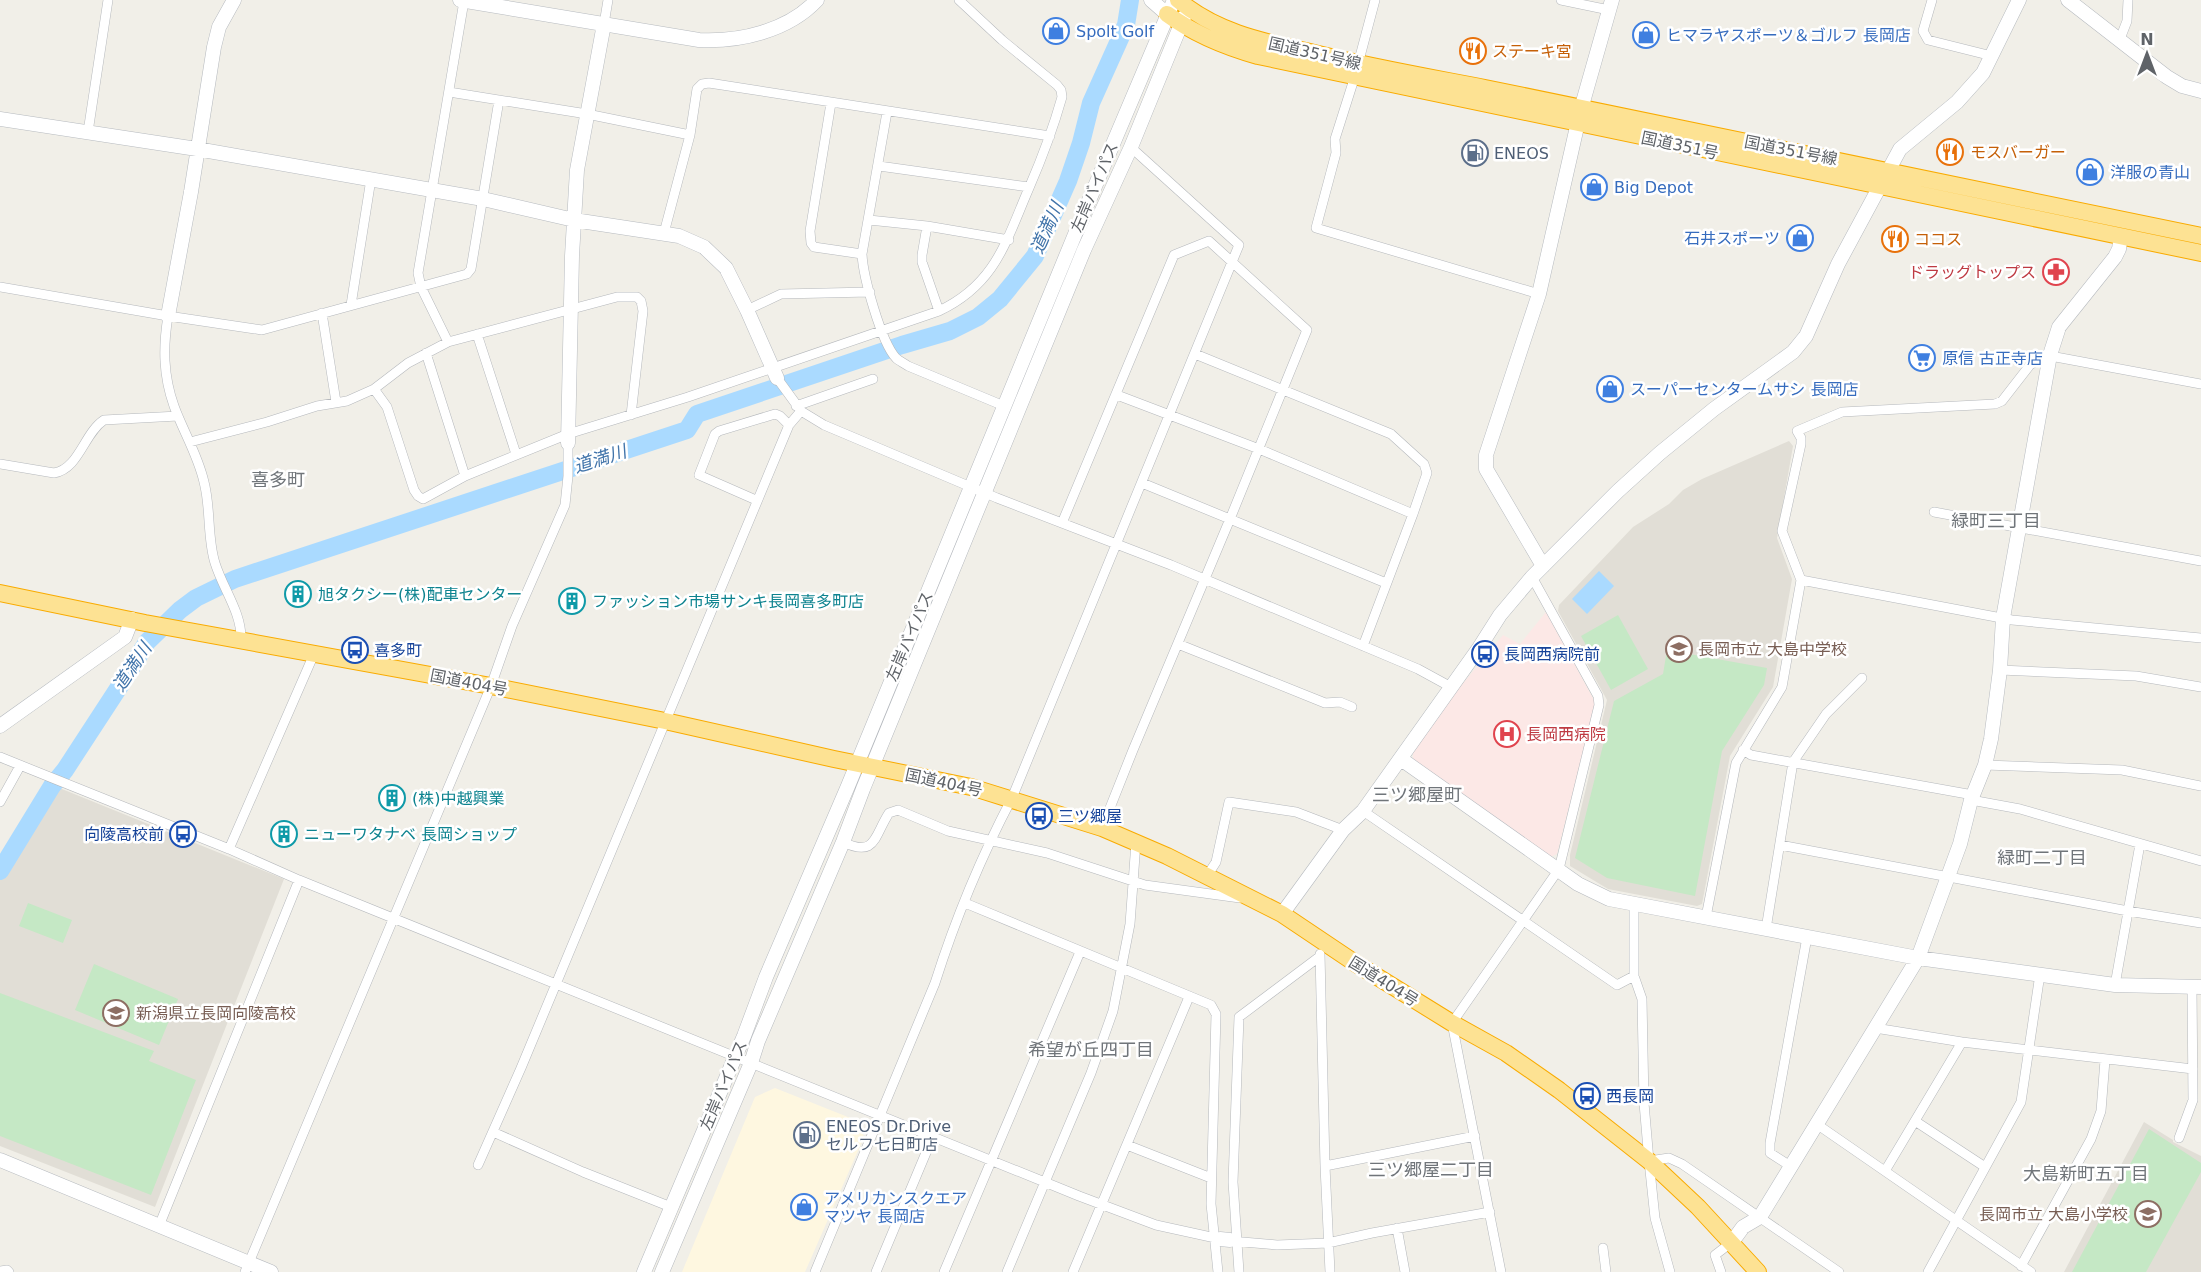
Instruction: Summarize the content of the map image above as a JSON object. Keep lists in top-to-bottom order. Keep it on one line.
{"streets":{"highway":["国道351号線","国道351号","国道404号"],"street":["左岸バイパス"]},"crossings":[["国道351号線","国道351号"],["国道351号線","左岸バイパス"],["国道351号","左岸バイパス"],["左岸バイパス","国道404号"]],"districts":["喜多町","緑町三丁目","三ツ郷屋町","緑町二丁目","希望が丘四丁目","三ツ郷屋二丁目","大島新町五丁目"],"water":["道満川"],"places":{"shop":["Spolt Golf","ヒマラヤスポーツ＆ゴルフ 長岡店","洋服の青山","Big Depot","石井スポーツ","スーパーセンタームサシ 長岡店","アメリカンスクエア マツヤ 長岡店"],"restaurant":["ステーキ宮","モスバーガー","ココス"],"fuel station":["ENEOS","ENEOS Dr.Drive セルフ七日町店"],"pharmacy":["ドラッグトップス"],"supermarket":["原信 古正寺店"],"building":["旭タクシー(株)配車センター","ファッション市場サンキ長岡喜多町店","(株)中越興業","ニューワタナベ 長岡ショップ"],"school or university":["長岡市立 大島中学校","新潟県立長岡向陵高校","長岡市立 大島小学校"],"bus stop":["喜多町","長岡西病院前","三ツ郷屋","向陵高校前","西長岡"],"hospital":["長岡西病院"]},"north":"top"}
